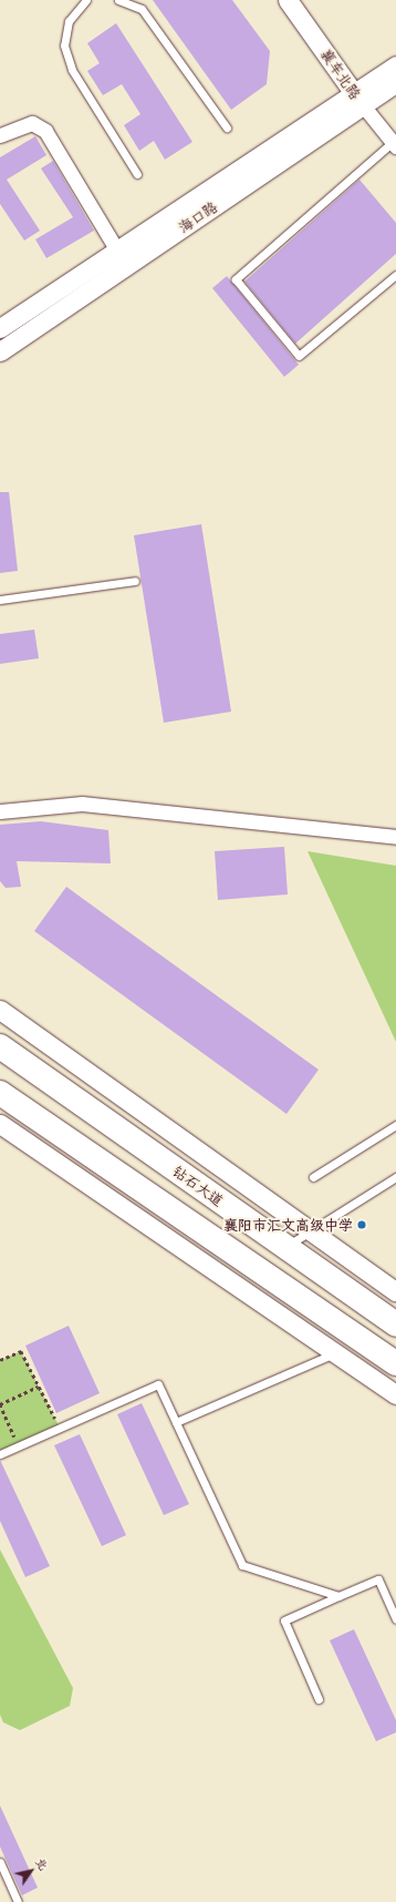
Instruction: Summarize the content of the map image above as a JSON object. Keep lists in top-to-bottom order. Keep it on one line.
{"streets":{"highway":["钻石大道"],"street":["襄车北路","海口路"]},"crossings":[["襄车北路","海口路"]],"places":["襄阳市汇文高级中学"],"north":"top right"}
